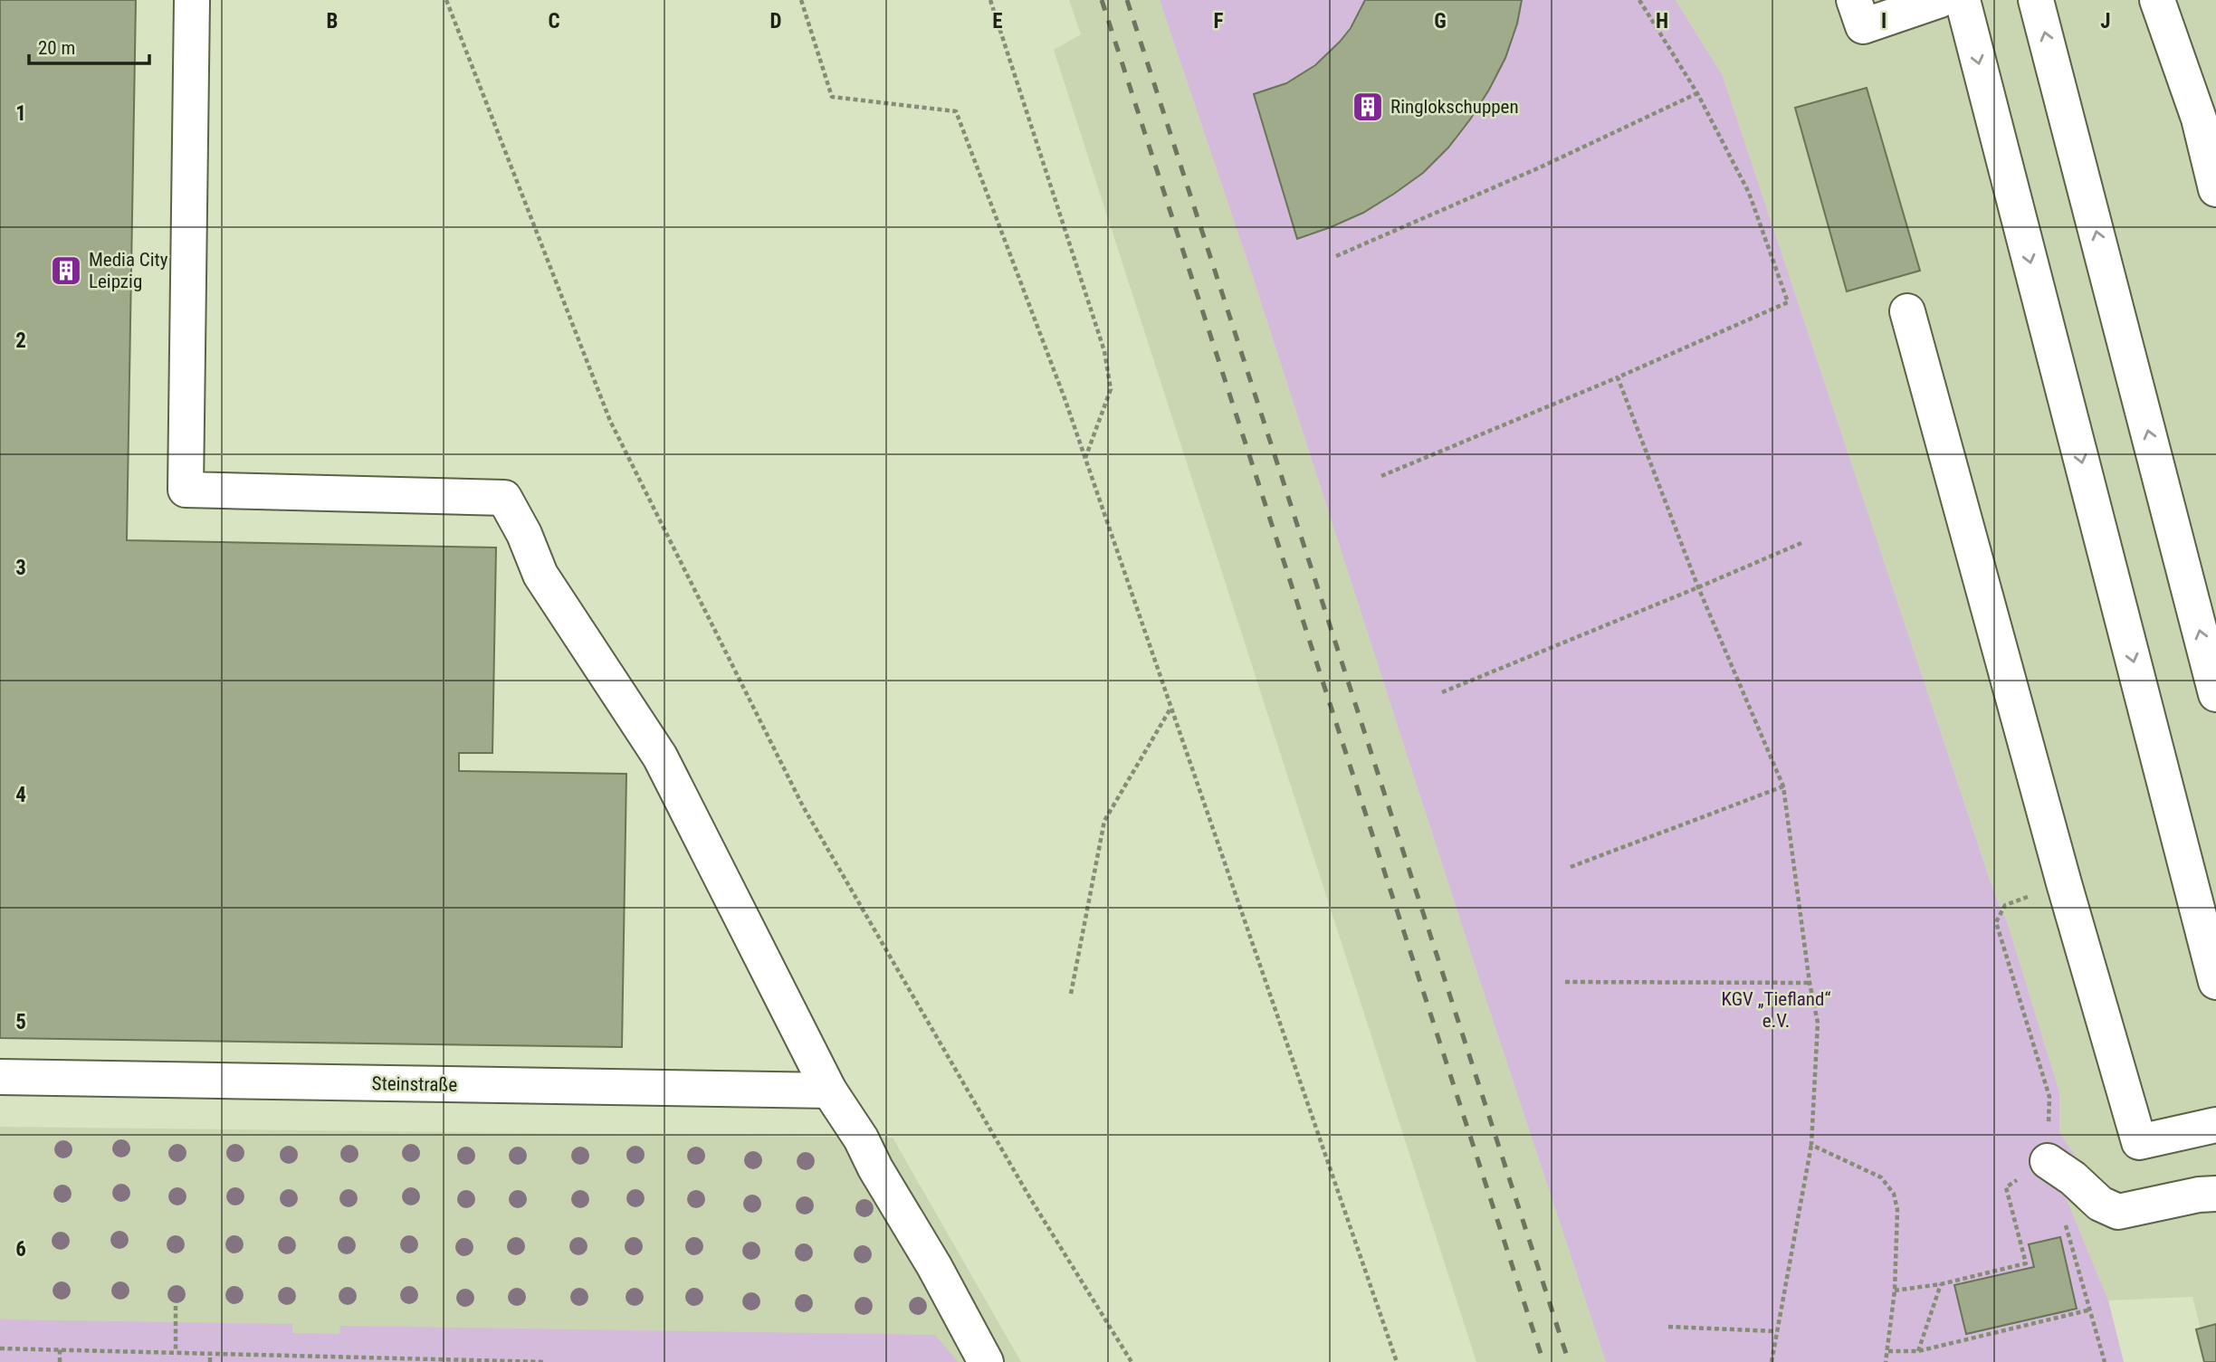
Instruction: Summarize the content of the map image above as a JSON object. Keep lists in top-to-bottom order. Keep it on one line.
{"streets":{"street":["Steinstraße"]},"parks":["KGV „Tiefland“ e.V."],"places":{"building":["Ringlokschuppen","Media City Leipzig"]},"scale_bar":"20 m","grid":{"columns":["B","C","D","E","F","G","H","I","J"],"rows":["1","2","3","4","5","6"]}}
